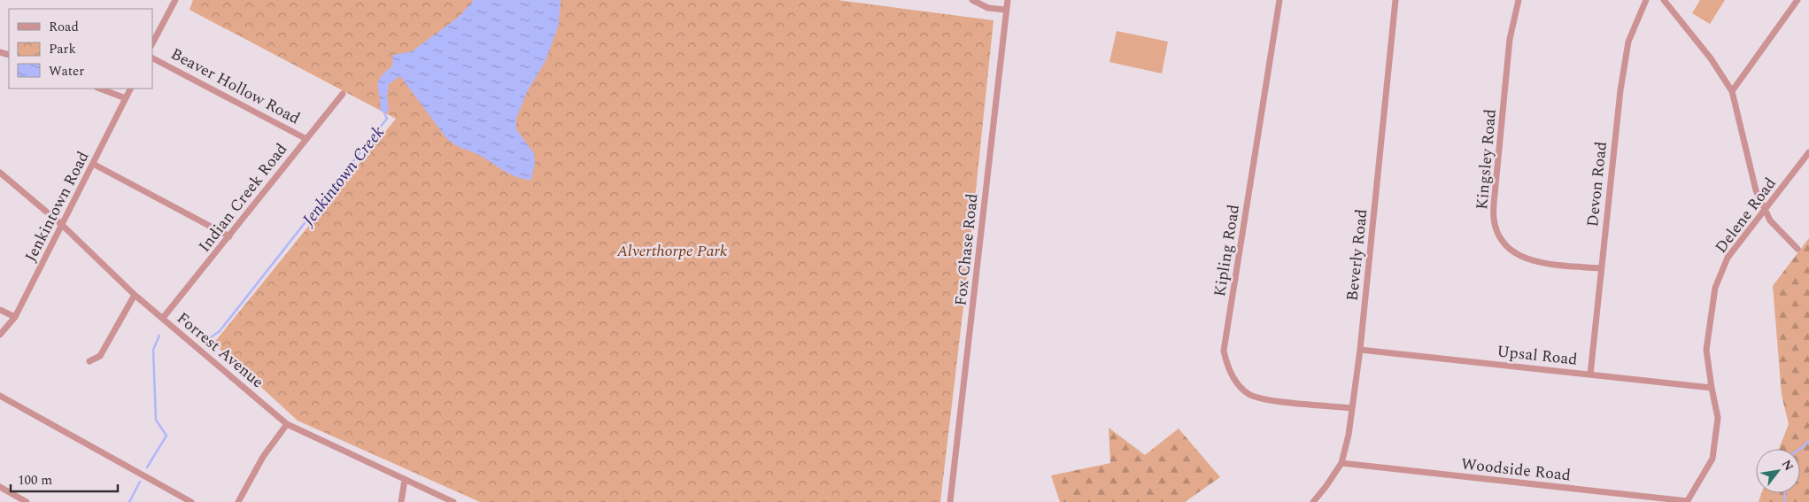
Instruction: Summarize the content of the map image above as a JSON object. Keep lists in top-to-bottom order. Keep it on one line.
{"streets":{"street":["Beaver Hollow Road","Kingsley Road","Devon Road","Indian Creek Road","Jenkintown Road","Delene Road","Fox Chase Road","Kipling Road","Beverly Road","Forrest Avenue","Upsal Road","Woodside Road"]},"crossings":[["Beaver Hollow Road","Indian Creek Road"],["Kingsley Road","Devon Road"],["Devon Road","Upsal Road"],["Indian Creek Road","Forrest Avenue"],["Jenkintown Road","Forrest Avenue"],["Delene Road","Upsal Road"],["Delene Road","Woodside Road"],["Kipling Road","Beverly Road"],["Beverly Road","Upsal Road"],["Beverly Road","Woodside Road"]],"water":["Jenkintown Creek"],"parks":["Alverthorpe Park"],"legend":["Road","Park","Water"],"scale_bar":"100 m","north":"top right"}
